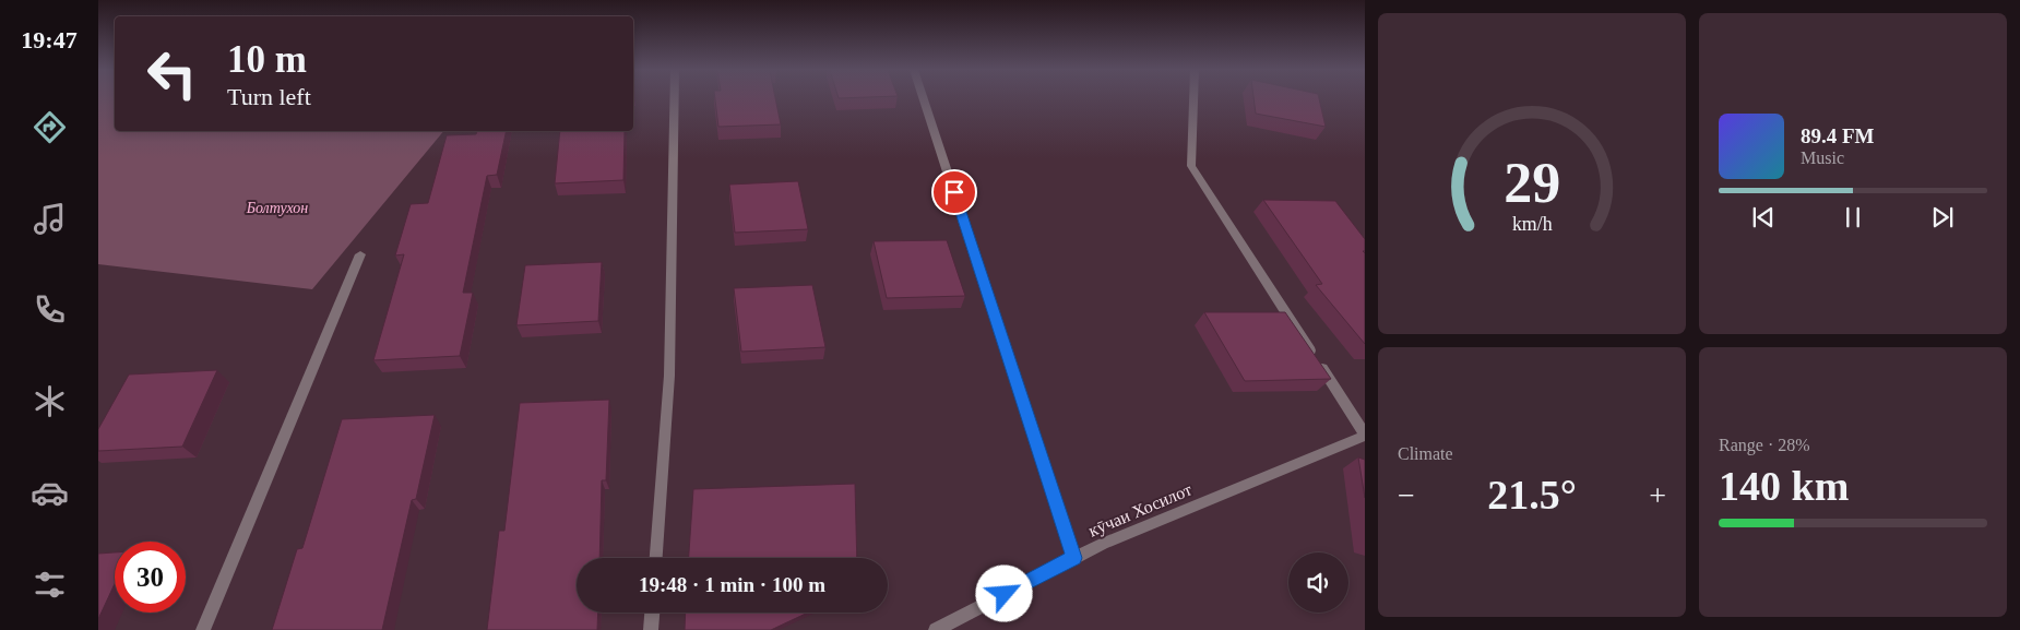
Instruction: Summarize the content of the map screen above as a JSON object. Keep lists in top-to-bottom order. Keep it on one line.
{"streets":{"street":["кӯчаи Хосилот"]},"parks":["Болтухон"],"page":{"tabs":"19:47","turn":["10 m","Turn left"],"song":["89.4 FM","Music"],"tile":["Climate",["Range · 28%","140 km"]],"heat":["−","21.5°","+"],"limit":"30","trip":"19:48 · 1 min · 100 m","gauge":["29","km/h"]}}
